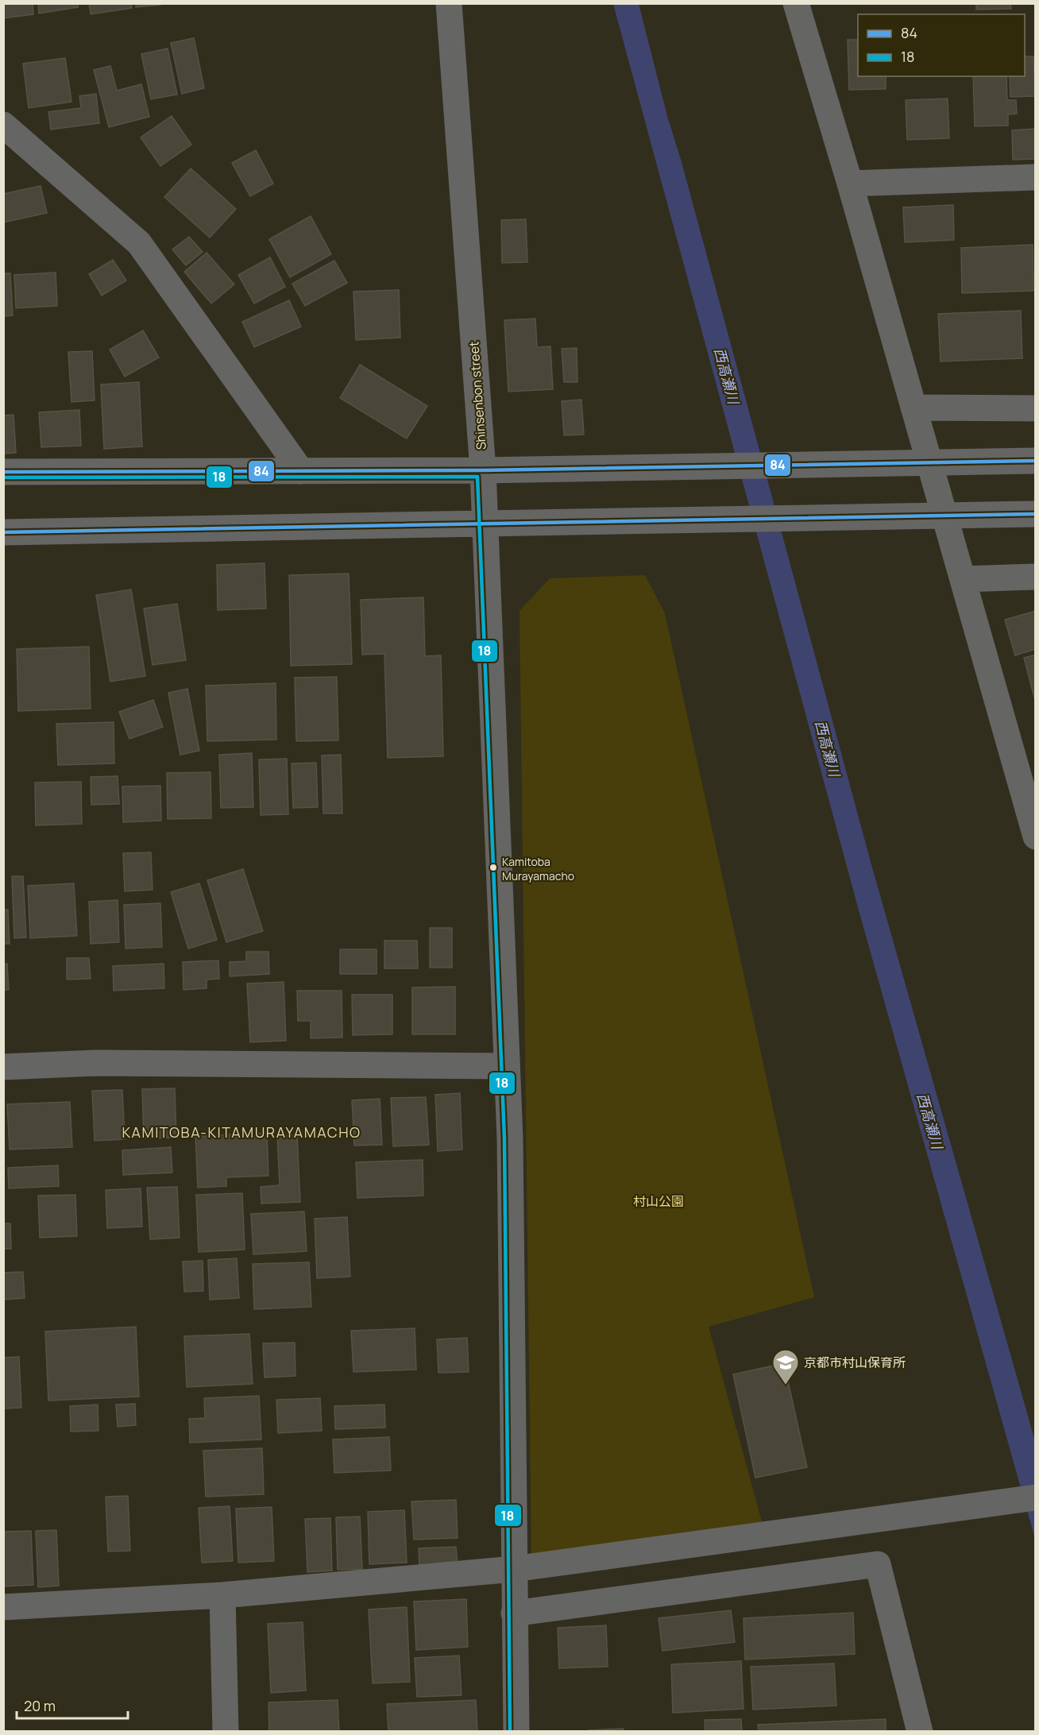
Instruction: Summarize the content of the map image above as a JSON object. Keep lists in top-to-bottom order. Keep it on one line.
{"streets":{"street":["Shinsenbon street"]},"districts":["KAMITOBA-KITAMURAYAMACHO"],"water":["西高瀬川"],"parks":["村山公園"],"places":{"other":["Kamitoba Murayamacho"],"school or university":["京都市村山保育所"]},"lines":["transit line 84","transit line 18"],"legend":["84","18"],"scale_bar":"20 m"}
